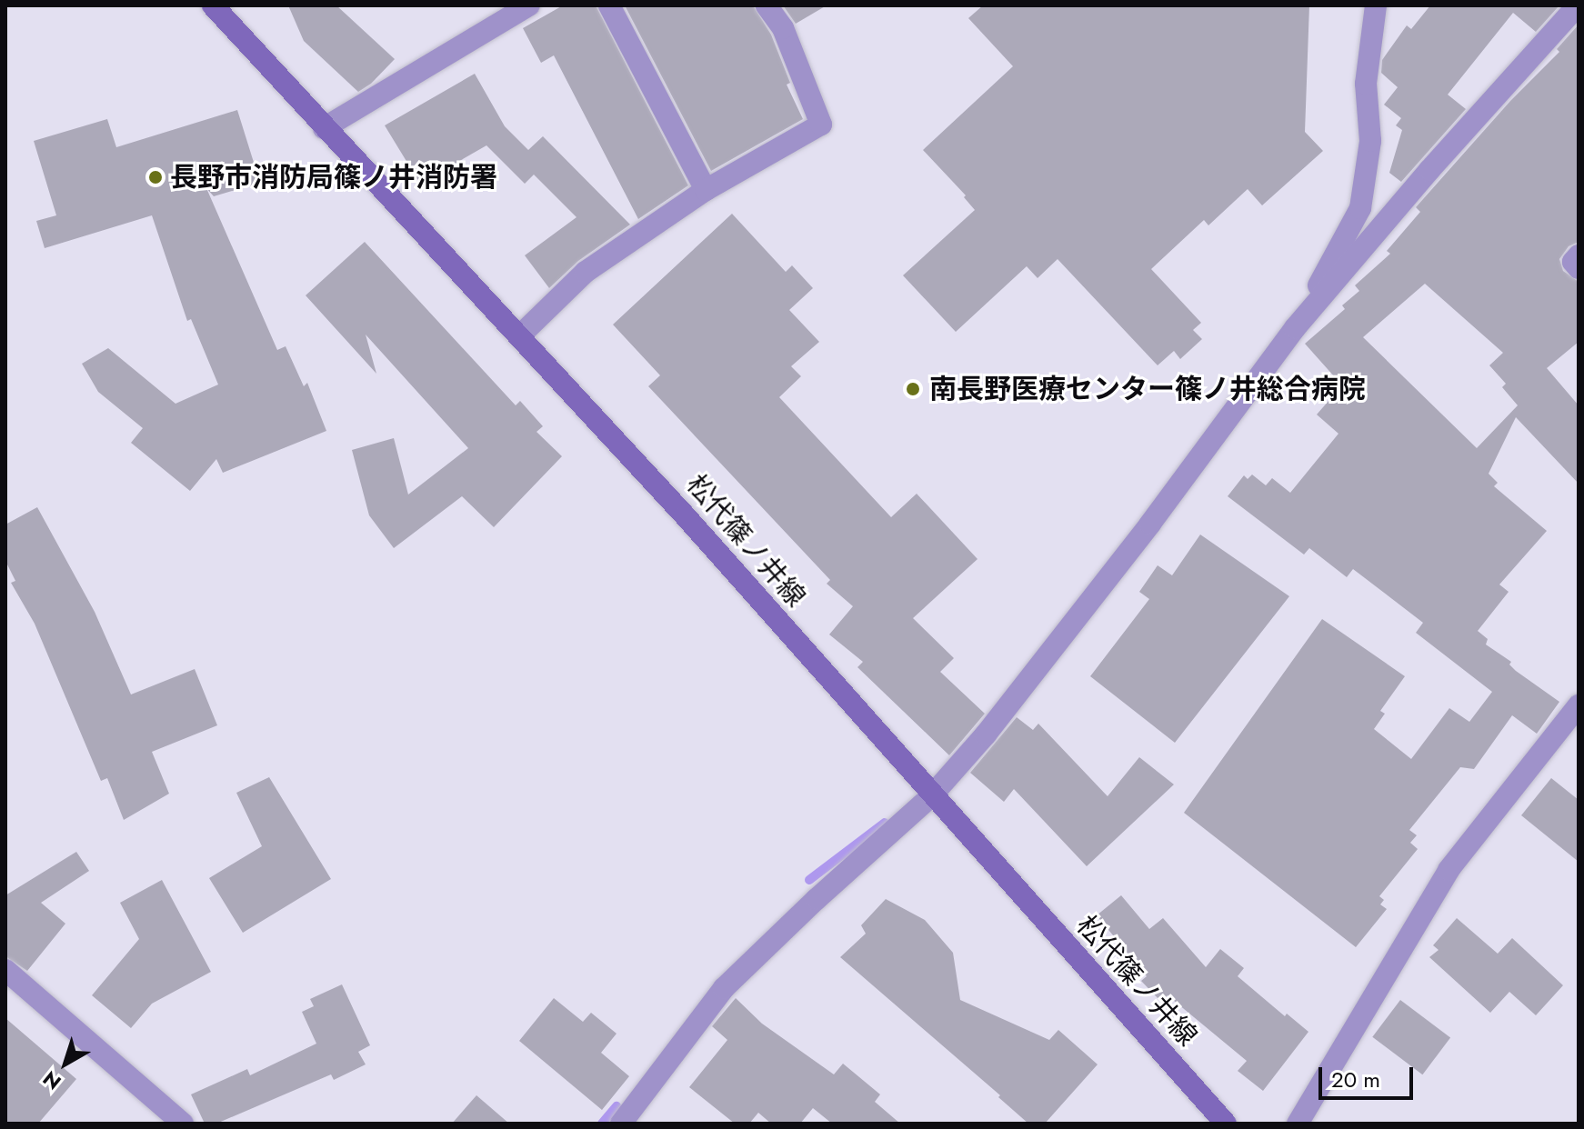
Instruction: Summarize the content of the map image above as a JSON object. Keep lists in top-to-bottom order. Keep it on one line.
{"streets":{"main road":["松代篠ノ井線"]},"places":["長野市消防局篠ノ井消防署","南長野医療センター篠ノ井総合病院"],"scale_bar":"20 m","north":"bottom left"}
